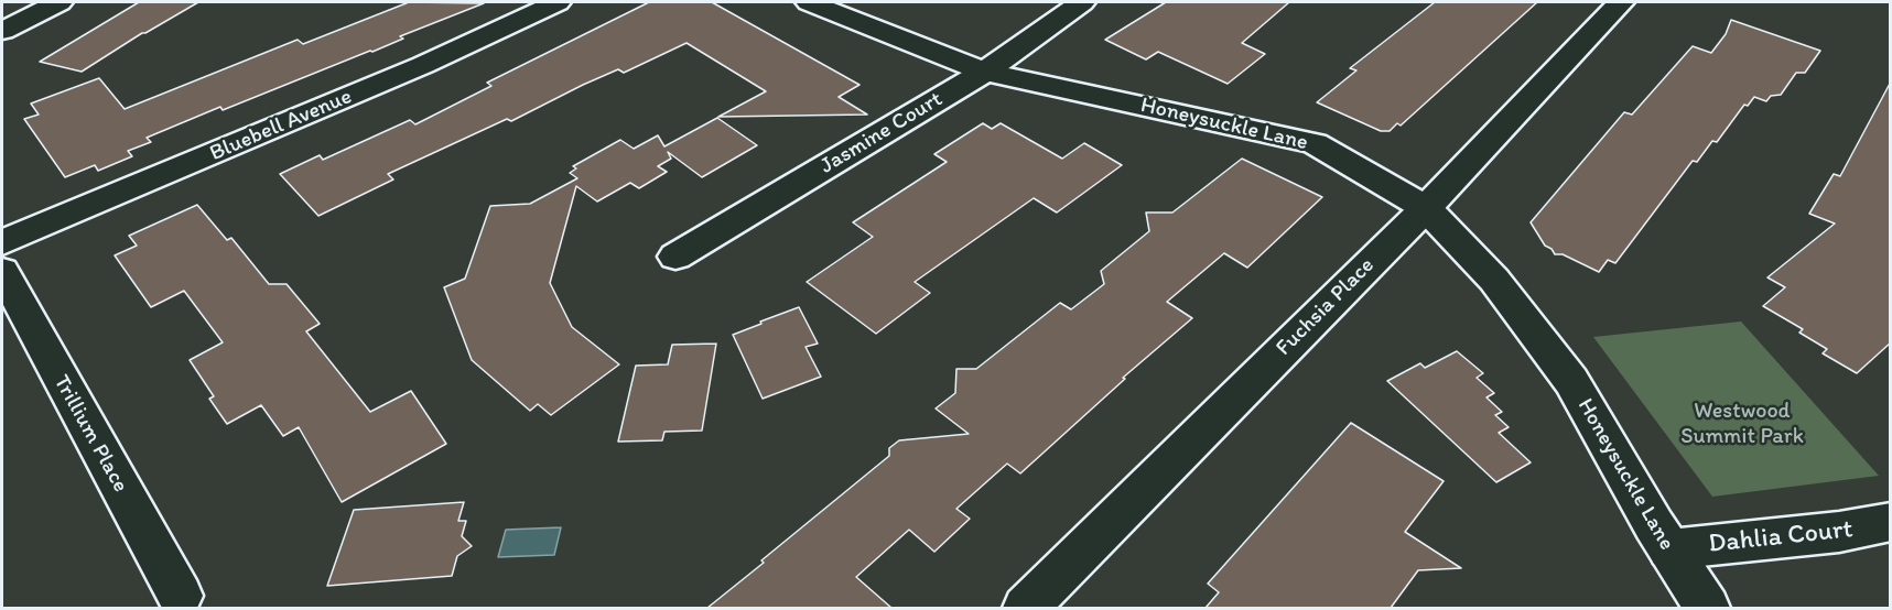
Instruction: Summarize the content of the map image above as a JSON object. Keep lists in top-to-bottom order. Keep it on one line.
{"streets":{"street":["Honeysuckle Lane","Bluebell Avenue","Jasmine Court","Fuchsia Place","Trillium Place","Dahlia Court"]},"crossings":[["Honeysuckle Lane","Jasmine Court"],["Honeysuckle Lane","Fuchsia Place"],["Honeysuckle Lane","Dahlia Court"]],"parks":["Westwood Summit Park"]}
